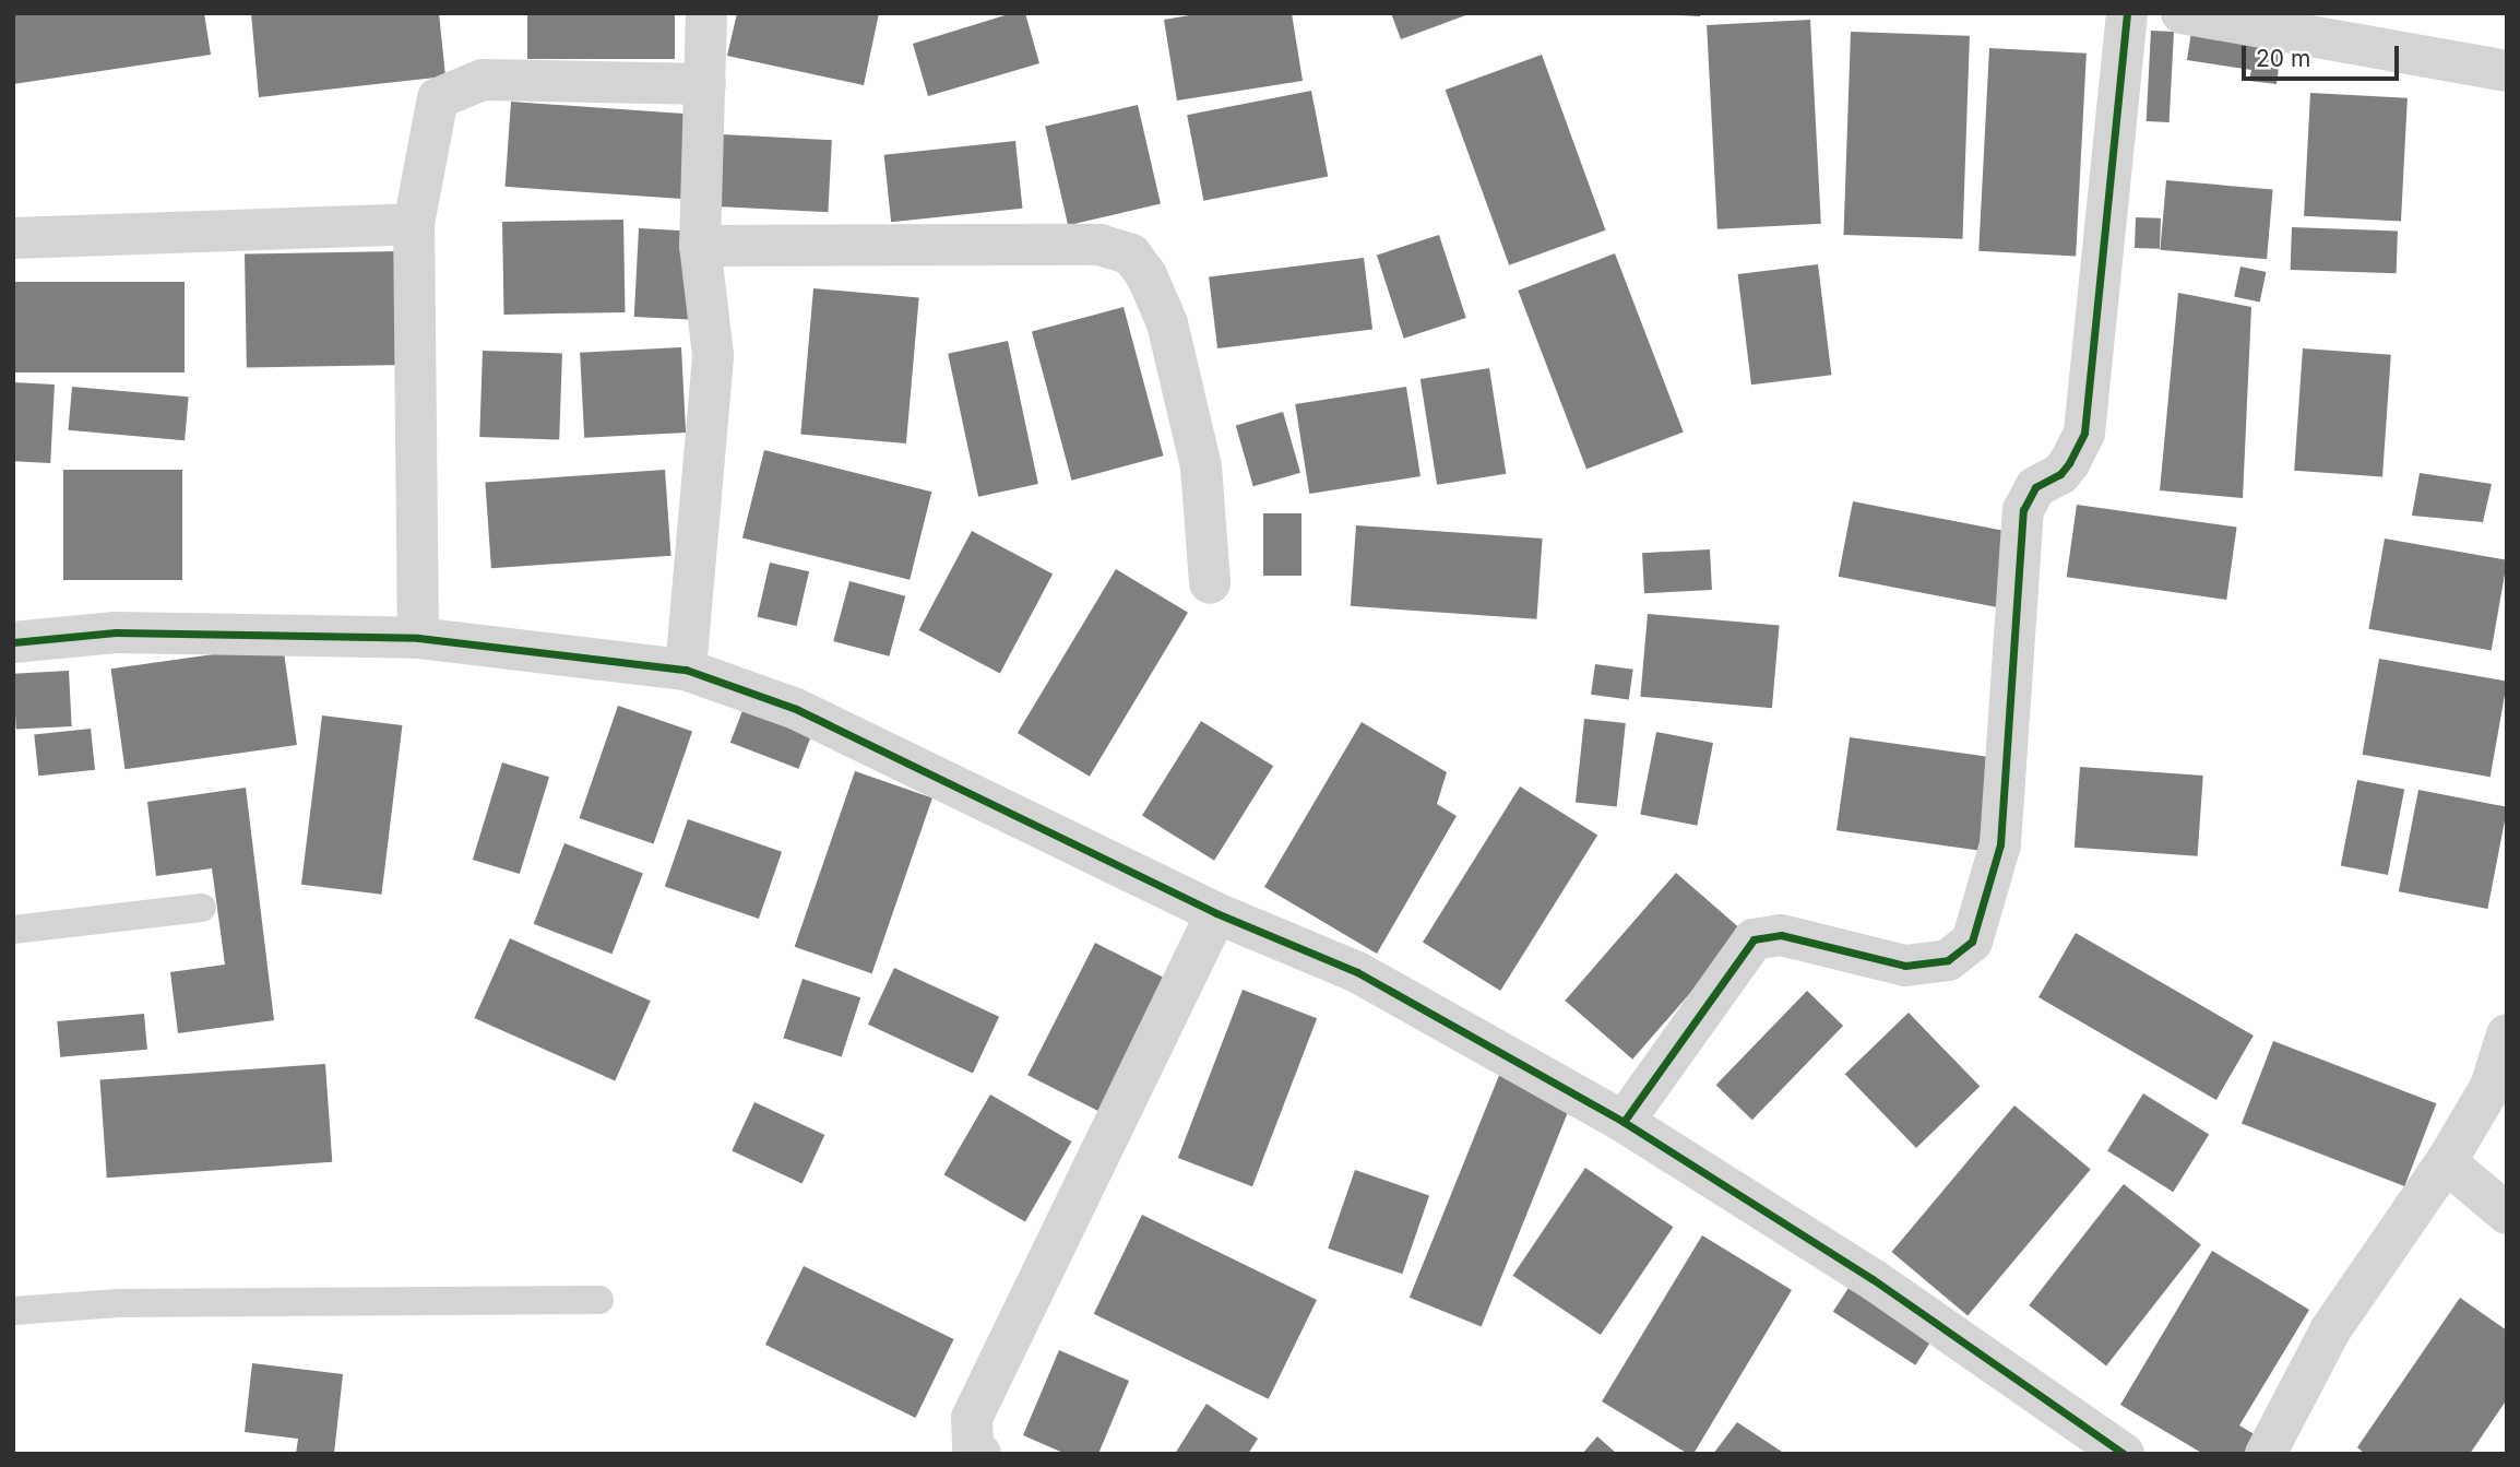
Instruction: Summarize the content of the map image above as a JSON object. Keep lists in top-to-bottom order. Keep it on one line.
{"scale_bar":"20 m"}
